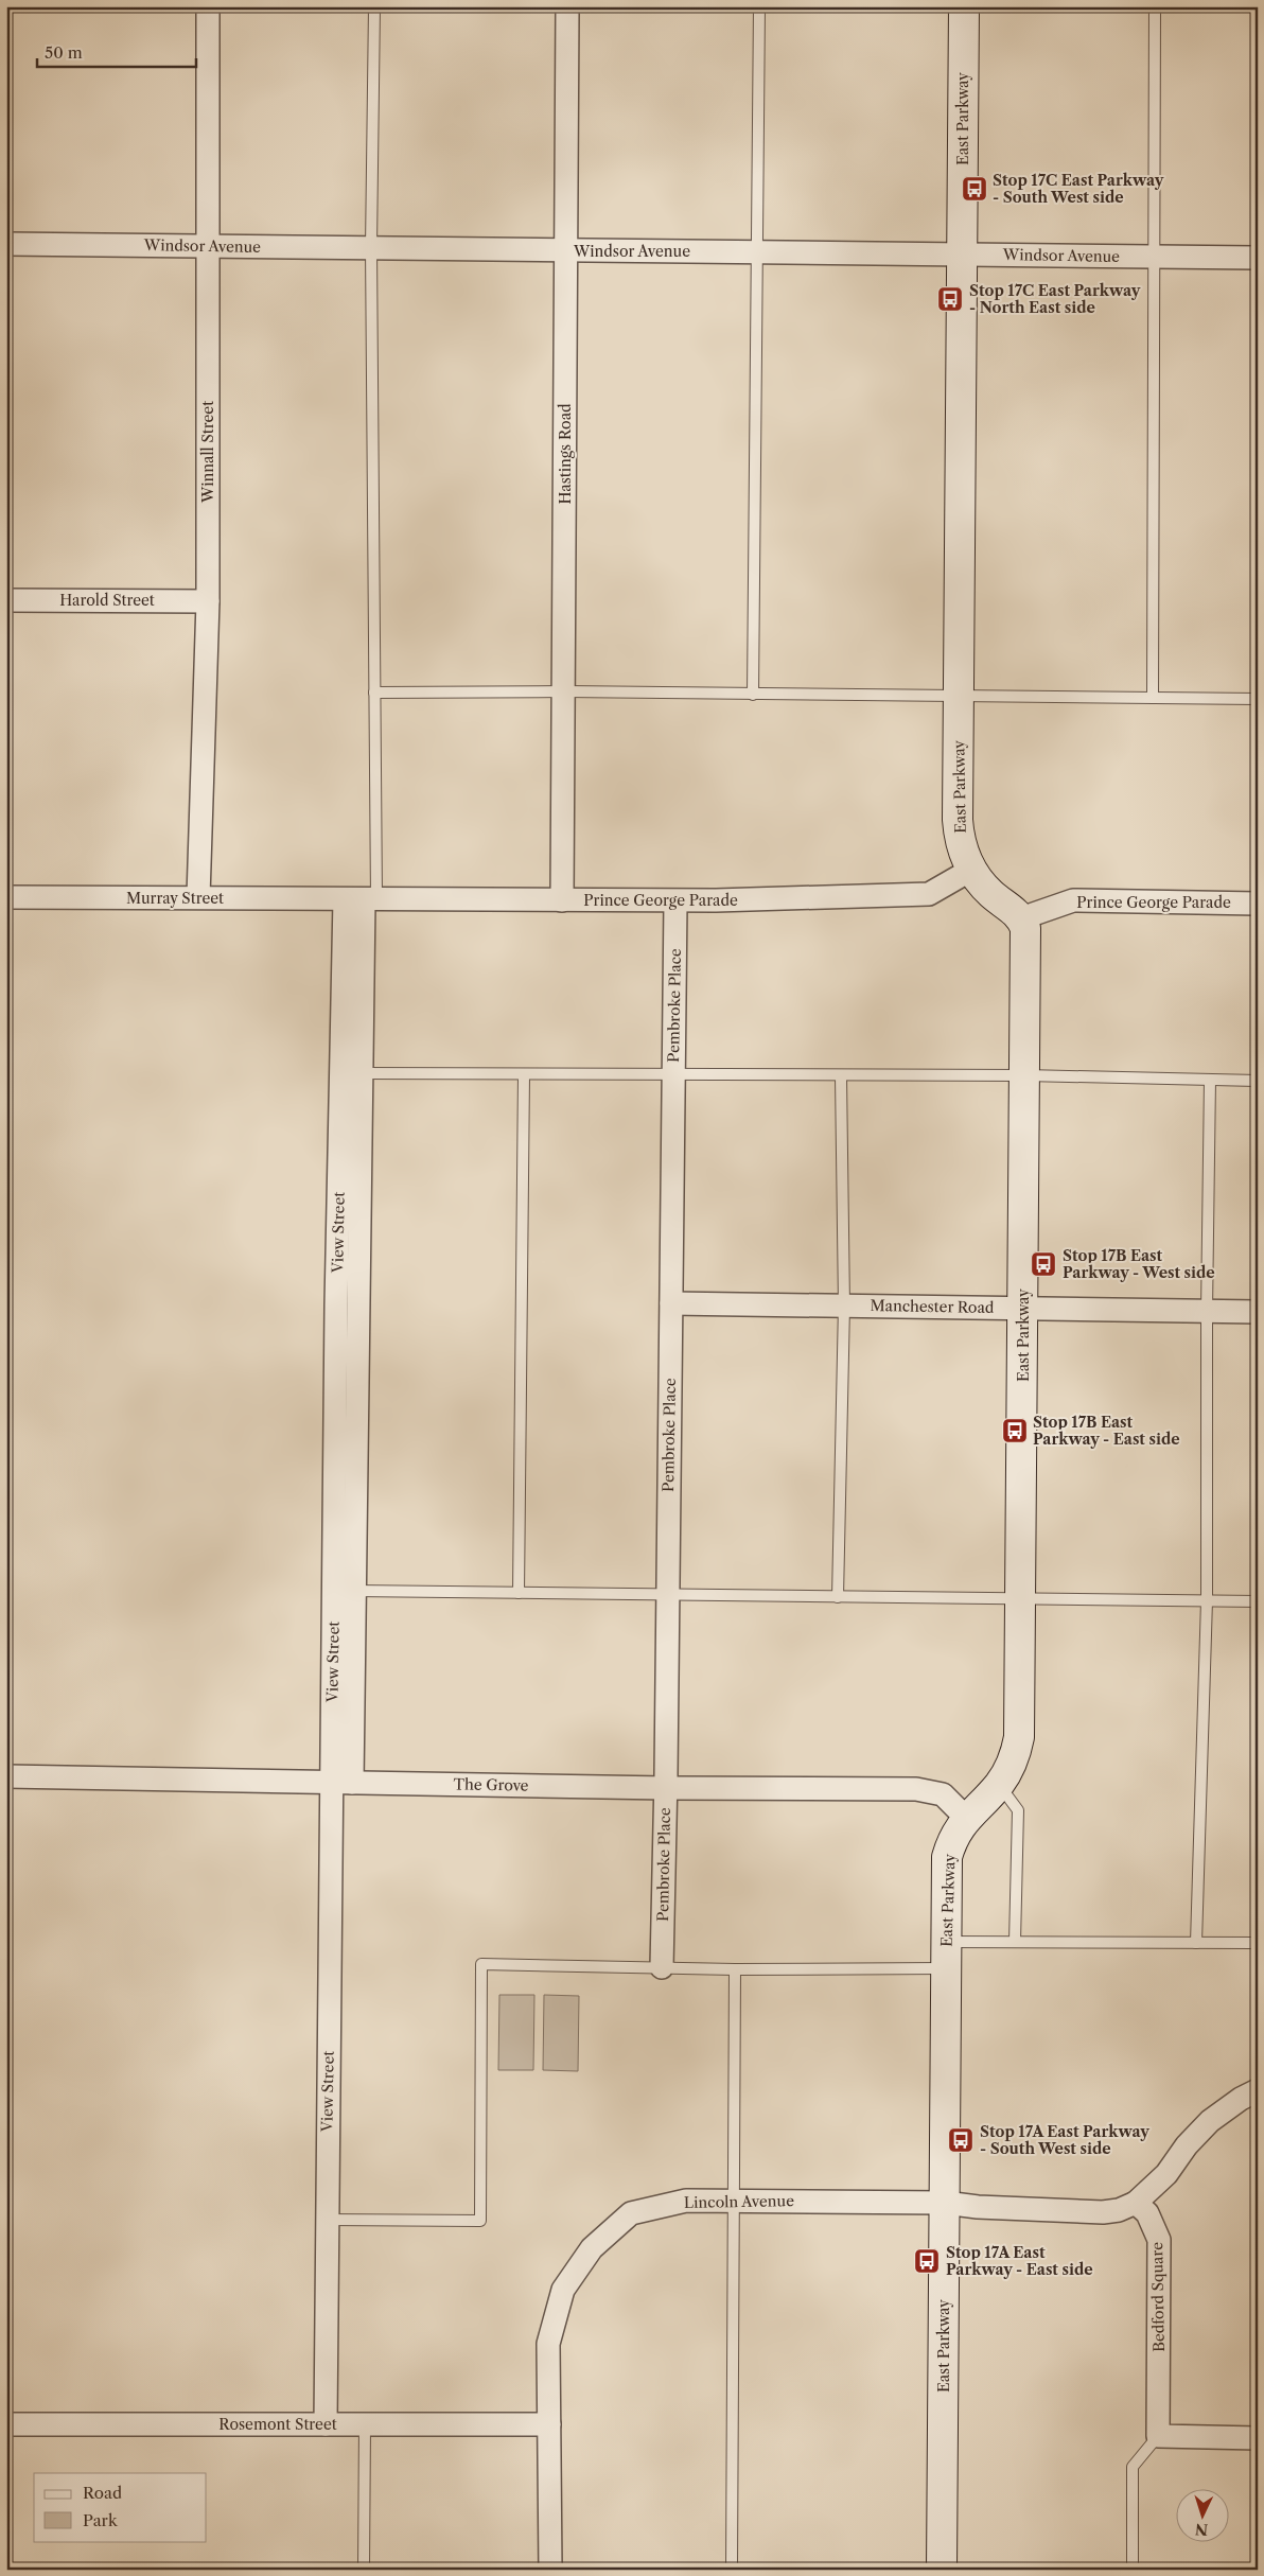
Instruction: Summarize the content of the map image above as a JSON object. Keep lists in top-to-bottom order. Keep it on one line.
{"streets":{"street":["East Parkway","Windsor Avenue","Winnall Street","Hastings Road","Harold Street","Murray Street","Prince George Parade","Pembroke Place","View Street","Manchester Road","The Grove","Lincoln Avenue","Bedford Square","Rosemont Street"]},"crossings":[["East Parkway","Windsor Avenue"],["East Parkway","Prince George Parade"],["East Parkway","Manchester Road"],["East Parkway","The Grove"],["East Parkway","Lincoln Avenue"],["Windsor Avenue","Winnall Street"],["Windsor Avenue","Hastings Road"],["Winnall Street","Harold Street"],["Winnall Street","Murray Street"],["Hastings Road","Prince George Parade"],["Murray Street","Prince George Parade"],["Murray Street","View Street"],["Prince George Parade","Pembroke Place"],["Prince George Parade","View Street"],["Pembroke Place","Manchester Road"],["Pembroke Place","The Grove"],["View Street","The Grove"],["View Street","Rosemont Street"],["Lincoln Avenue","Bedford Square"],["Lincoln Avenue","Rosemont Street"]],"places":{"bus stop":["Stop 17C East Parkway - South West side","Stop 17C East Parkway - North East side","Stop 17B East Parkway - West side","Stop 17B East Parkway - East side","Stop 17A East Parkway - South West side","Stop 17A East Parkway - East side"]},"legend":["Road","Park"],"scale_bar":"50 m","north":"bottom"}
